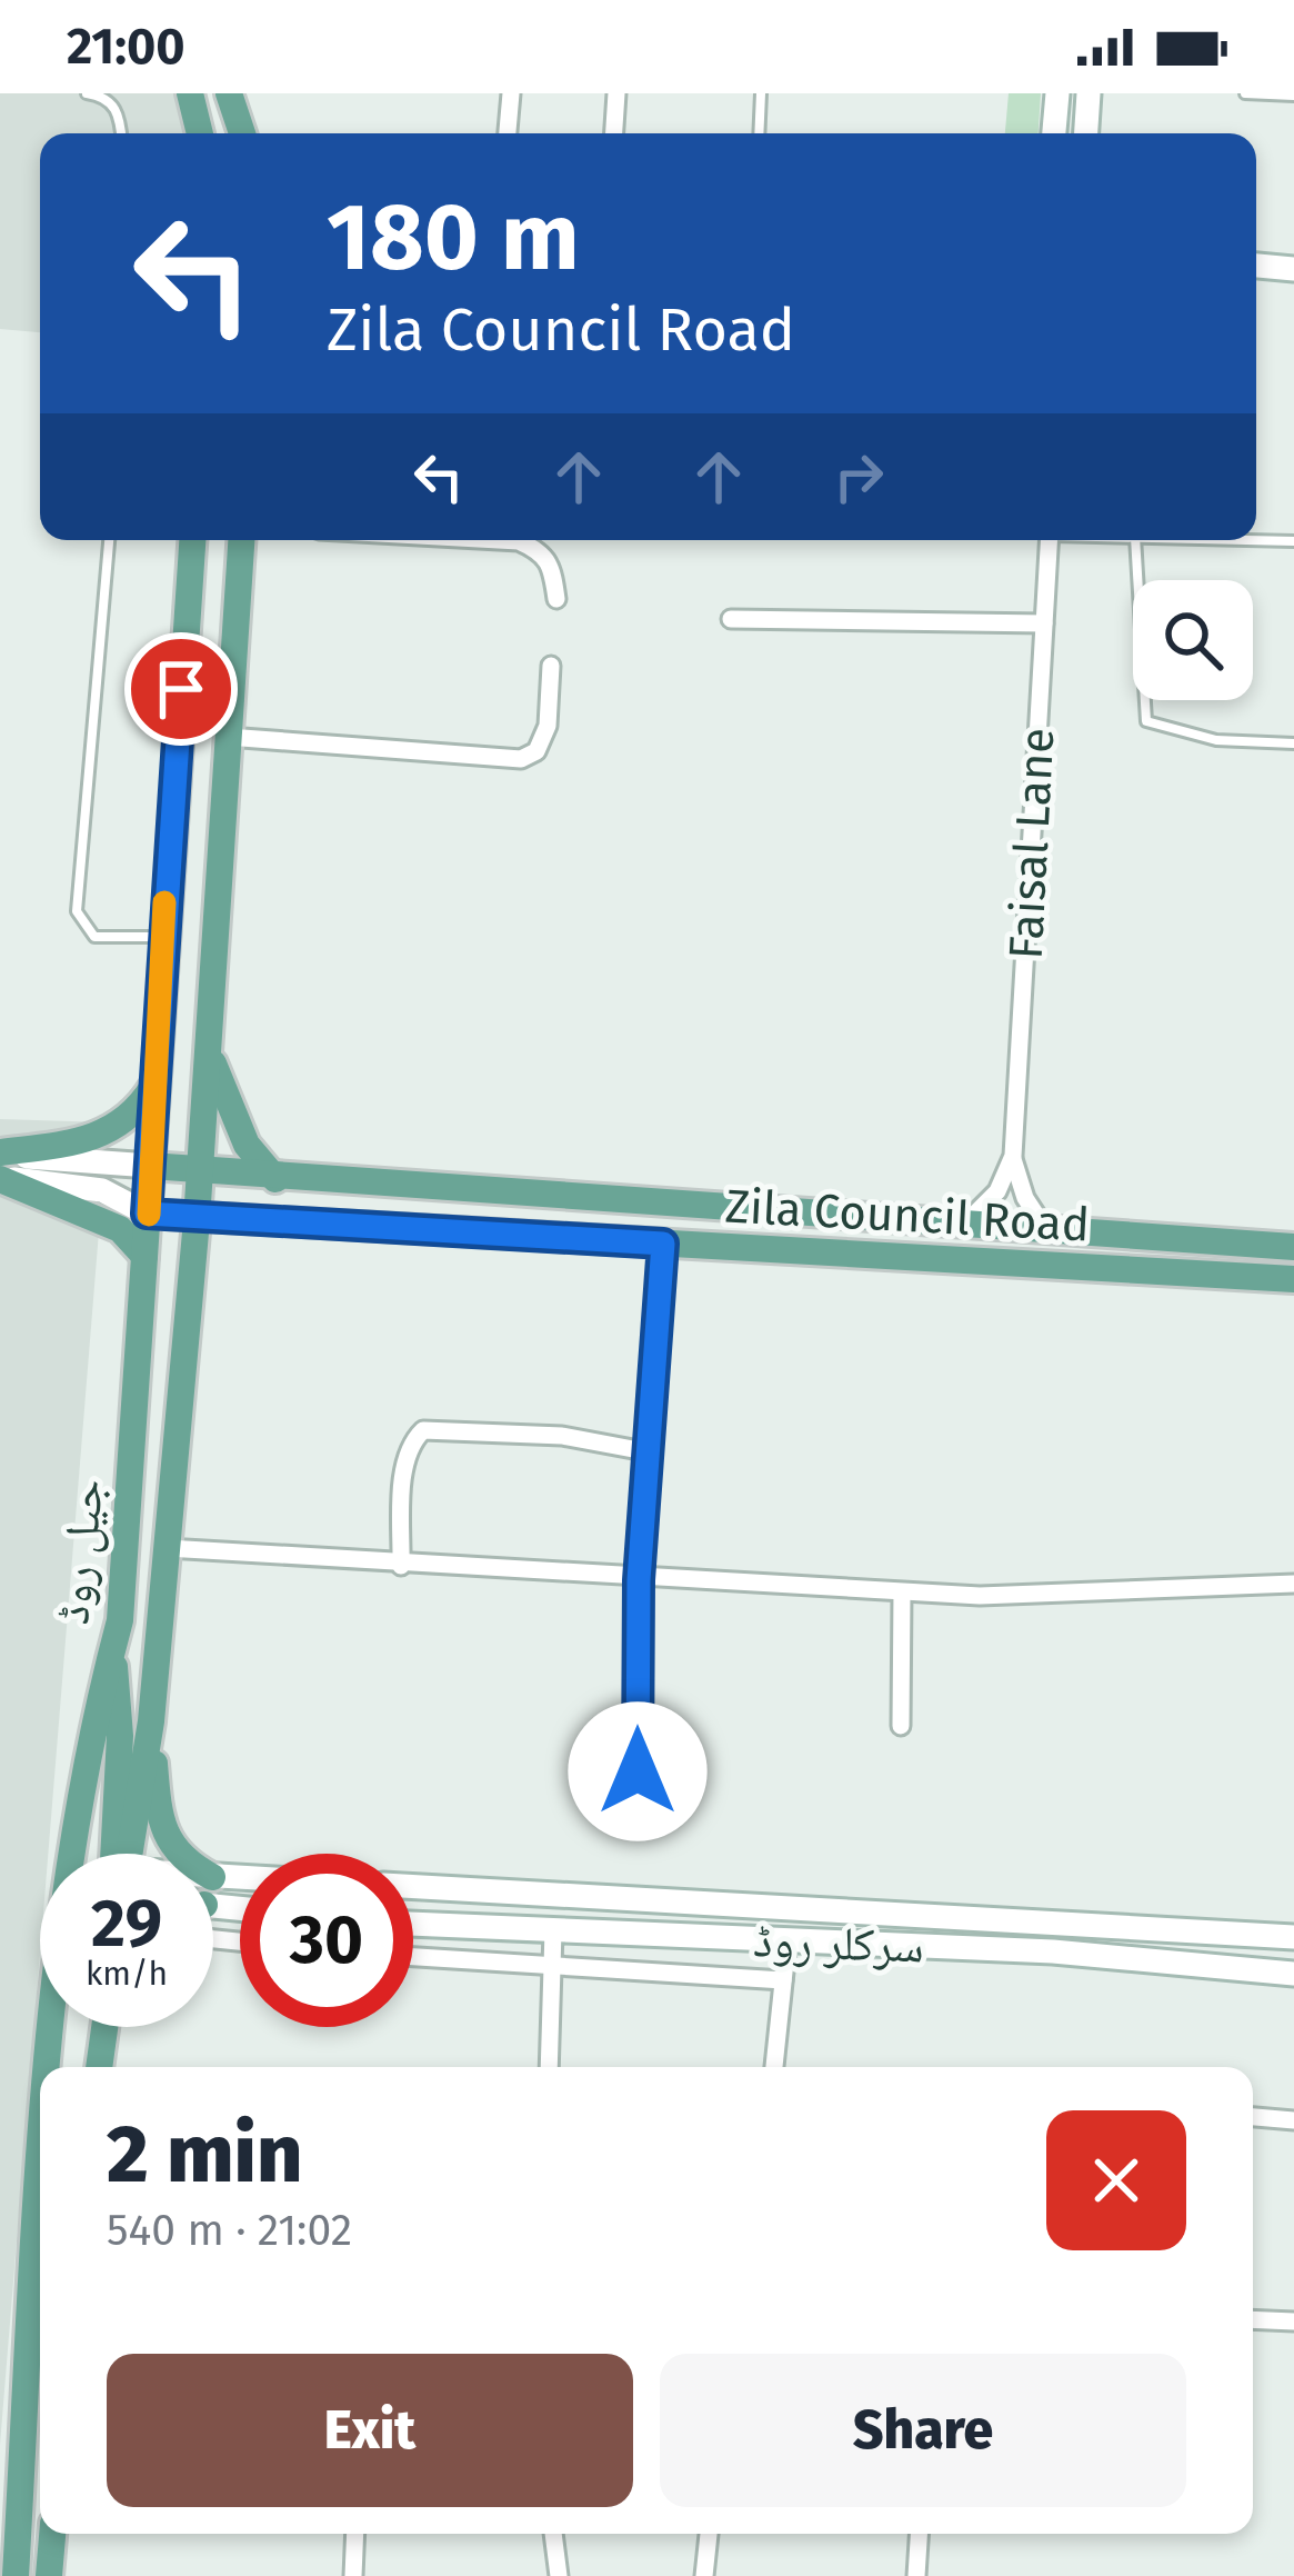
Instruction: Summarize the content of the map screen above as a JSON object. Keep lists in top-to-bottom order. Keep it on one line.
{"streets":{"main road":["Zila Council Road","جیل روڈ","سرکلر روڈ"],"street":["Faisal Lane"]},"crossings":[["Faisal Lane","Zila Council Road"],["Zila Council Road","جیل روڈ"]],"page":{"status":"21:00","turn":["180 m","Zila Council Road"],"speed":"29 km/h","limit":"30","heading":["2 min","540 m · 21:02"],"buttons":["Exit","Share"]}}
